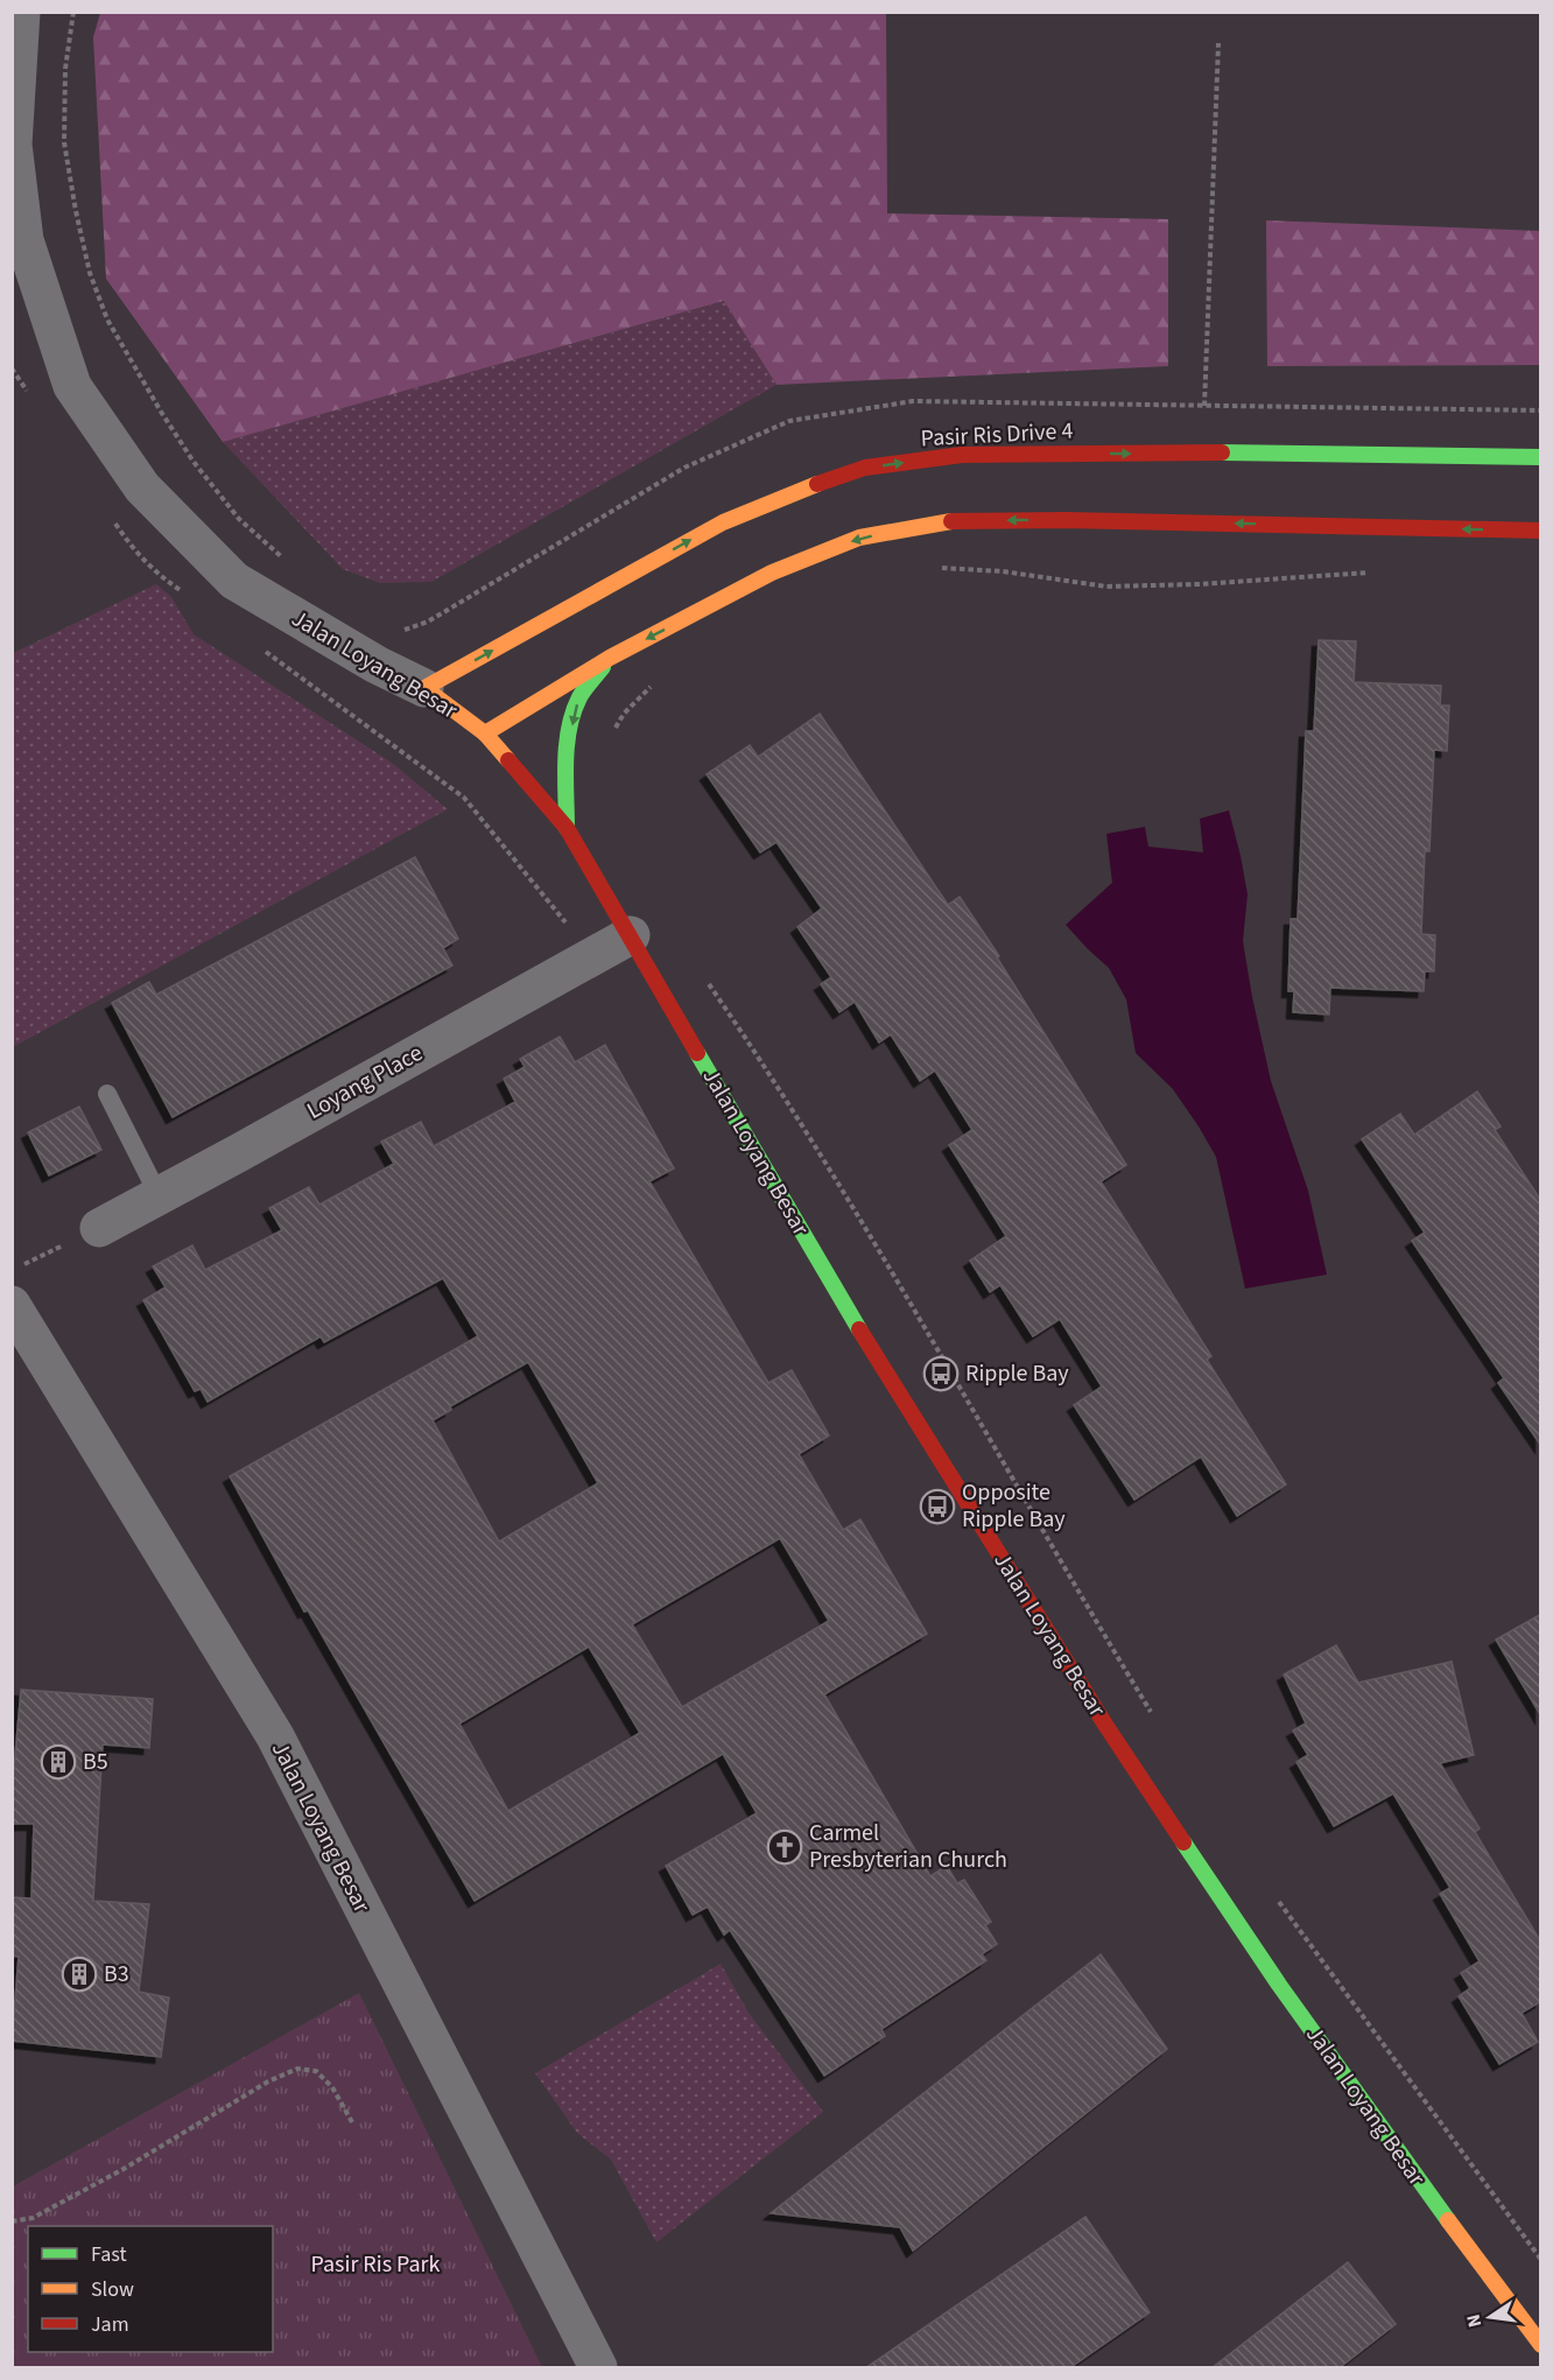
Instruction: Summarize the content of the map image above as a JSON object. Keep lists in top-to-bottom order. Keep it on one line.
{"streets":{"street":["Pasir Ris Drive 4","Jalan Loyang Besar","Loyang Place"]},"crossings":[["Pasir Ris Drive 4","Jalan Loyang Besar"],["Jalan Loyang Besar","Loyang Place"]],"parks":["Pasir Ris Park"],"places":{"bus stop":["Ripple Bay","Opposite Ripple Bay"],"building":["B5","B3"],"church":["Carmel Presbyterian Church"]},"legend":["Fast","Slow","Jam"],"north":"left"}
